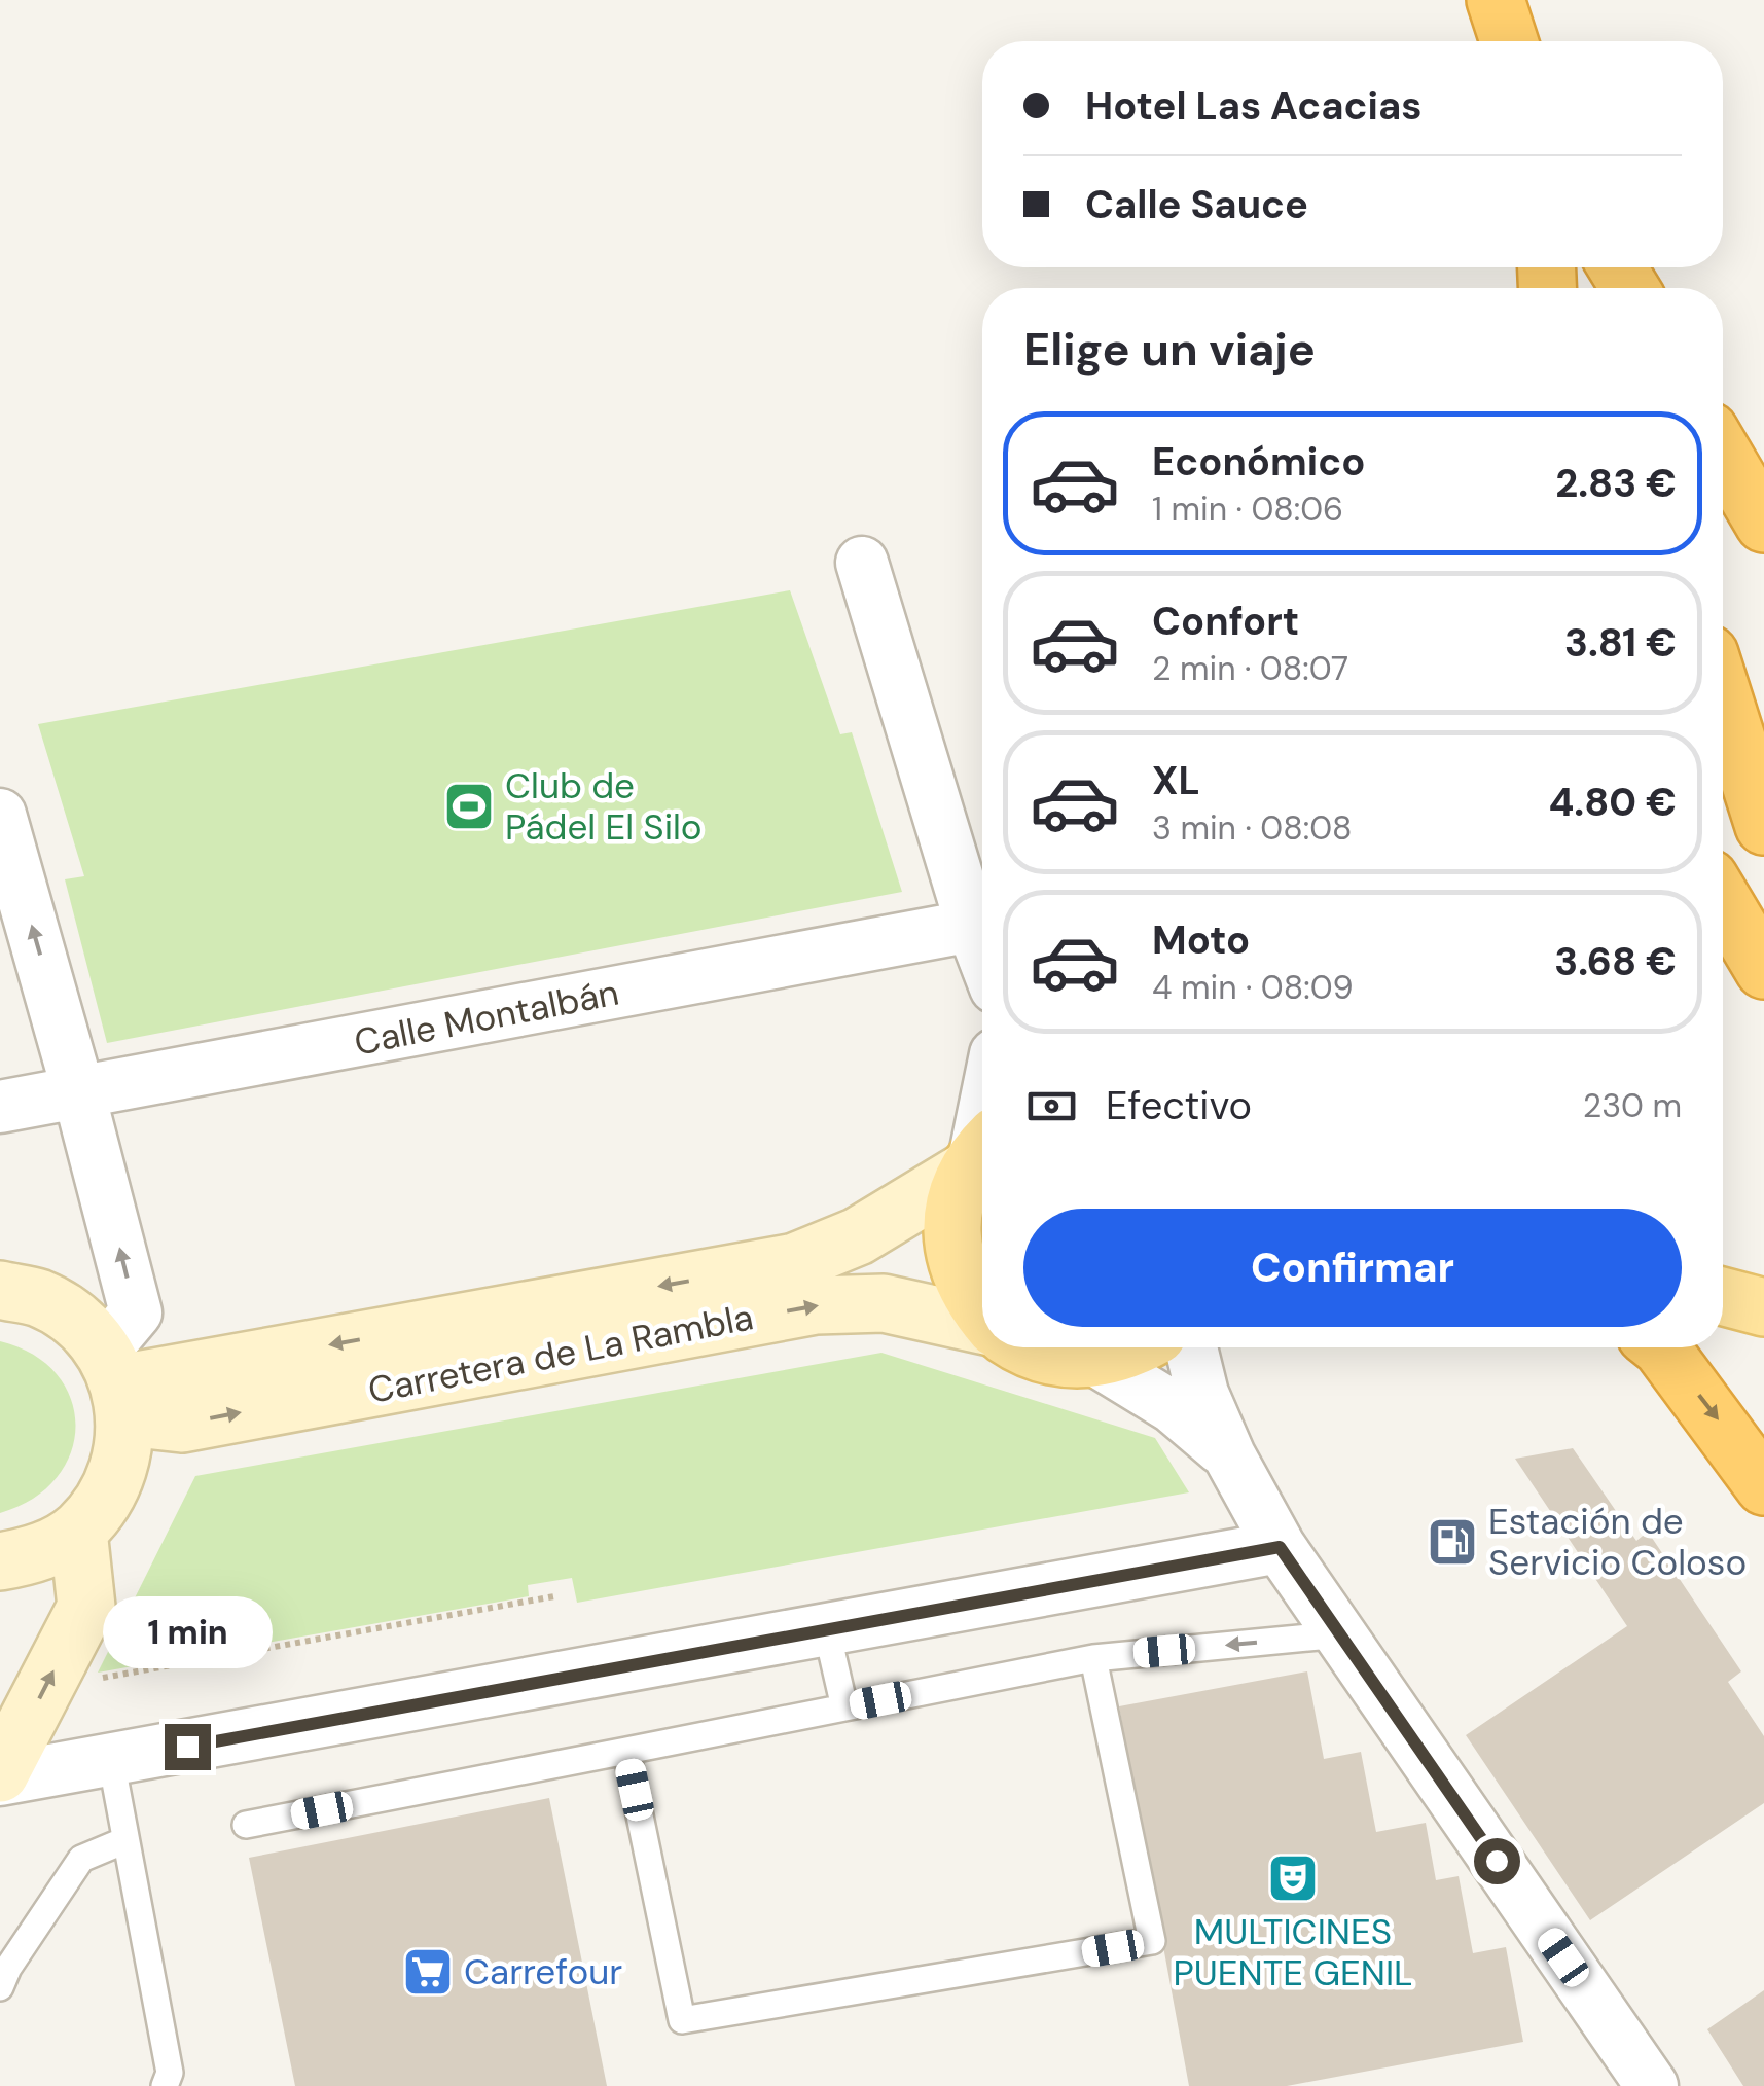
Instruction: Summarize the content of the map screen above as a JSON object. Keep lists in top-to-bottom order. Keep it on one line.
{"streets":{"street":["Calle Montalbán","Carretera de La Rambla"]},"places":{"sports":["Club de Pádel El Silo"],"fuel station":["Estación de Servicio Coloso"],"theatre":["MULTICINES PUENTE GENIL"],"supermarket":["Carrefour"]},"page":{"banner":["Hotel Las Acacias","Calle Sauce"],"heading":"Elige un viaje","list":[{"name":"Económico","note":"1 min · 08:06","value":"2.83 €"},{"name":"Confort","note":"2 min · 08:07","value":"3.81 €"},{"name":"XL","note":"3 min · 08:08","value":"4.80 €"},{"name":"Moto","note":"4 min · 08:09","value":"3.68 €"}],"pay":["Efectivo","230 m"],"buttons":"Confirmar","bubble":"1 min"}}
